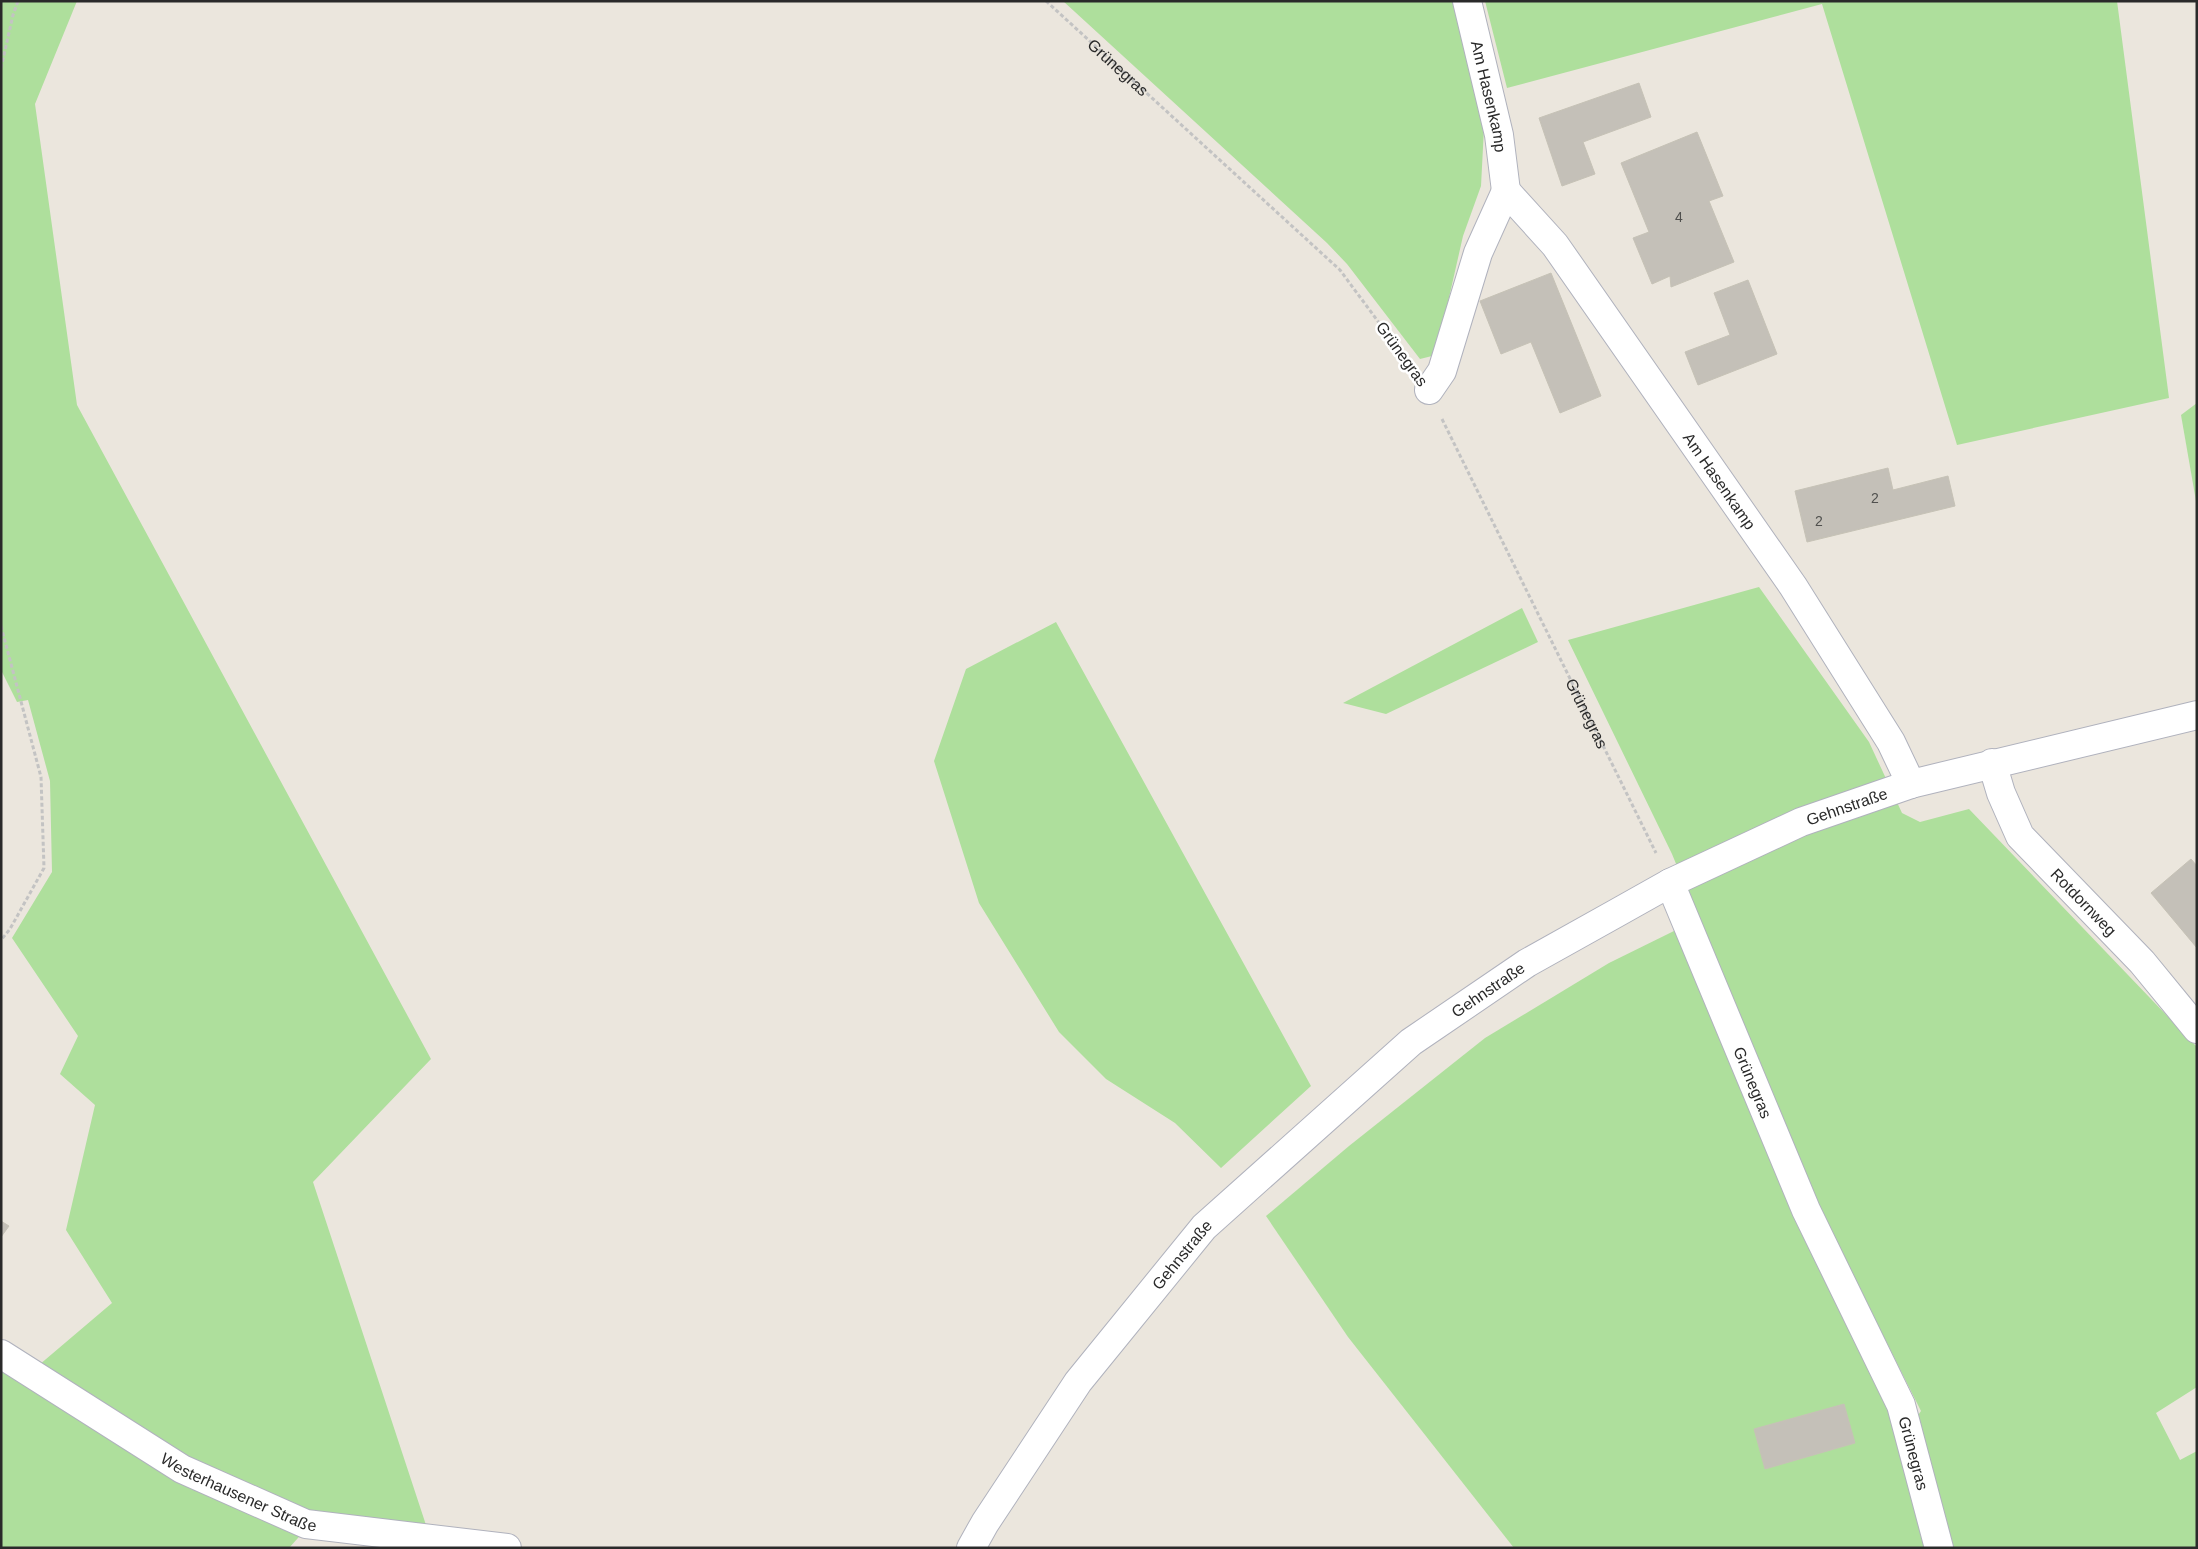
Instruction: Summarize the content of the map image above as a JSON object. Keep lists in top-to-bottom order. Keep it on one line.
{"streets":{"street":["Grünegras","Am Hasenkamp","Gehnstraße","Rotdornweg","Westerhausener Straße"]},"crossings":[["Grünegras","Gehnstraße"],["Am Hasenkamp","Gehnstraße"],["Gehnstraße","Rotdornweg"]],"house_numbers":["4","2","2"]}
